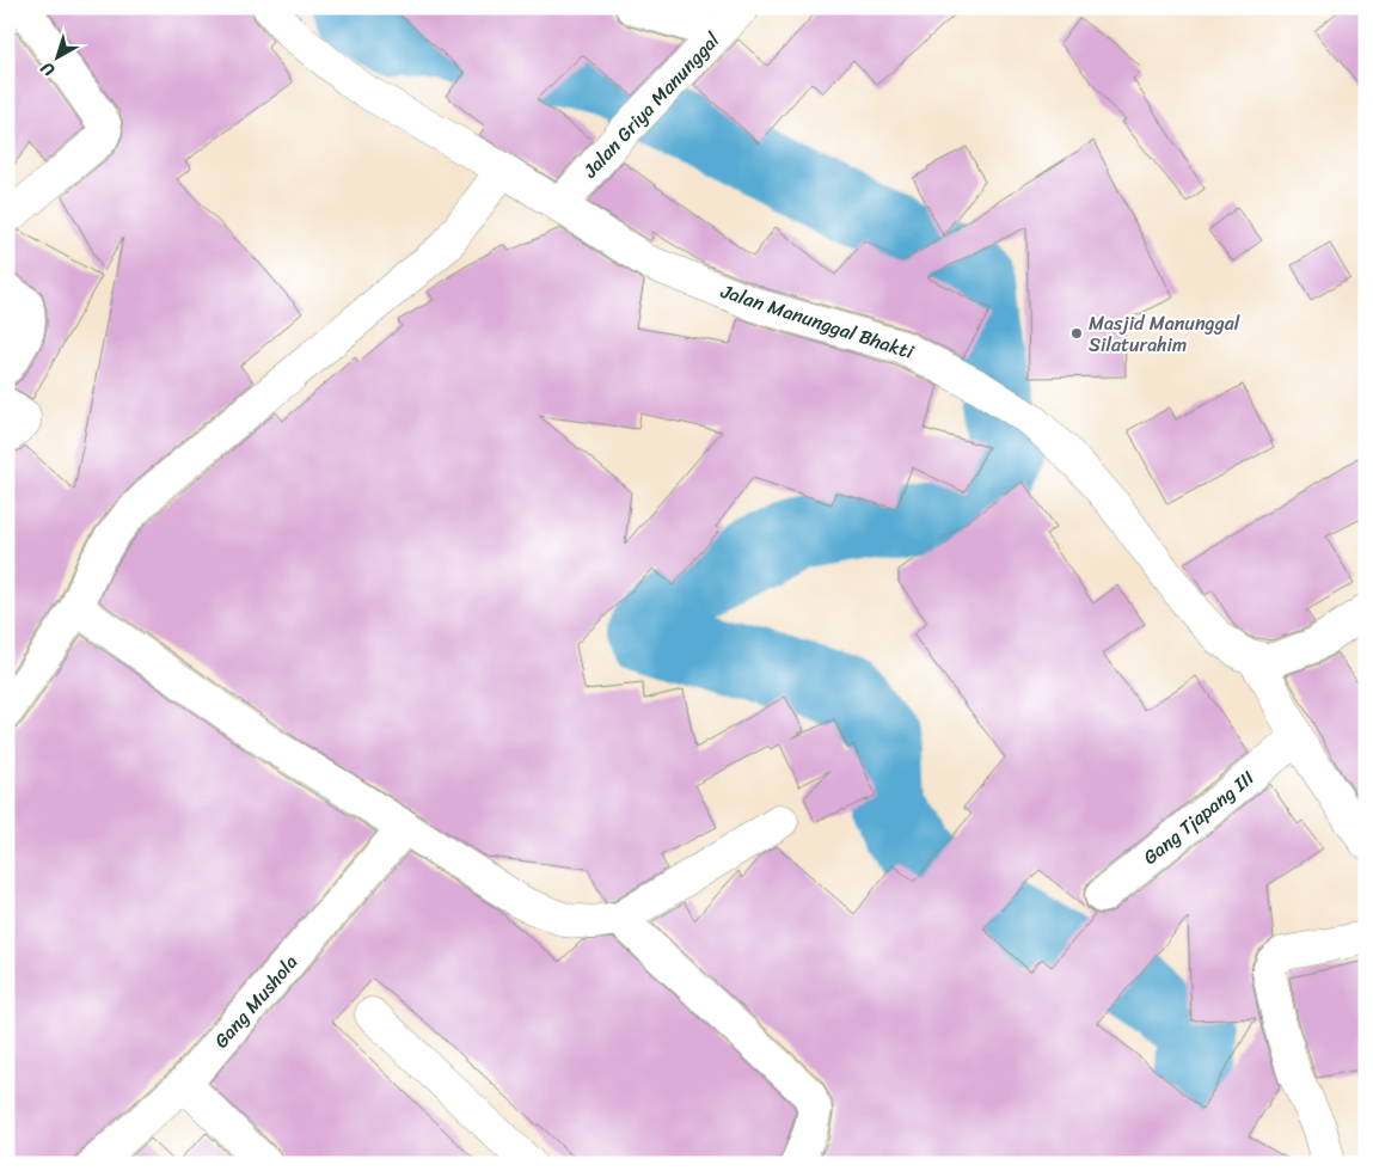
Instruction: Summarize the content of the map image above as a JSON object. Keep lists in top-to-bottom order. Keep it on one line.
{"streets":{"street":["Jalan Griya Manunggal","Jalan Manunggal Bhakti","Gang Tjapang III","Gang Mushola"]},"crossings":[["Jalan Griya Manunggal","Jalan Manunggal Bhakti"]],"places":["Masjid Manunggal Silaturahim"],"north":"bottom left"}
